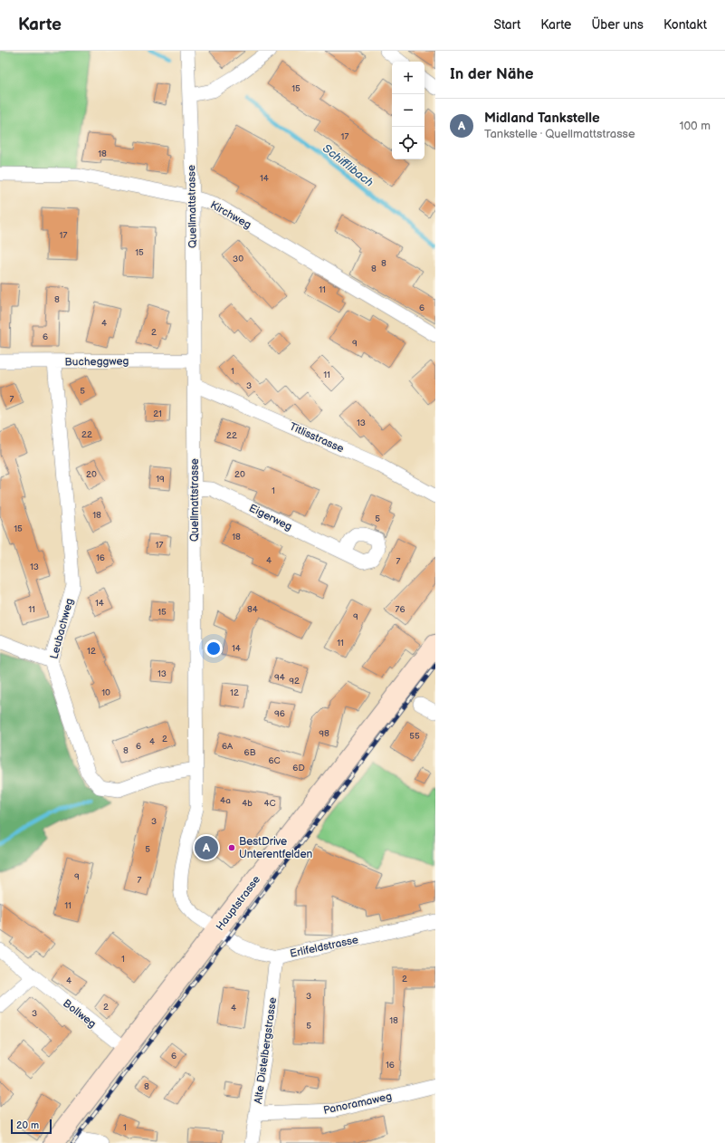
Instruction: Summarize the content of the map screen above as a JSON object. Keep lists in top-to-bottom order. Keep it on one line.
{"streets":{"main road":["Hauptstrasse"],"street":["Quellmattstrasse","Kirchweg","Bucheggweg","Titlisstrasse","Eigerweg","Leubachweg","Erlifeldstrasse","Bollweg","Alte Distelbergstrasse","Panoramaweg"]},"crossings":[["Quellmattstrasse","Kirchweg"],["Quellmattstrasse","Bucheggweg"],["Quellmattstrasse","Titlisstrasse"],["Quellmattstrasse","Eigerweg"],["Quellmattstrasse","Leubachweg"],["Quellmattstrasse","Hauptstrasse"],["Quellmattstrasse","Erlifeldstrasse"],["Bucheggweg","Leubachweg"],["Hauptstrasse","Erlifeldstrasse"],["Hauptstrasse","Bollweg"],["Erlifeldstrasse","Alte Distelbergstrasse"],["Alte Distelbergstrasse","Panoramaweg"]],"water":["Schifflibach"],"places":["BestDrive Unterentfelden"],"house_numbers":["15","17","18","14","17","15","30","8","8","11","8","6","4","2","6","9","1","11","3","5","7","21","13","22","22","20","20","19","1","18","5","15","18","17","16","4","7","13","14","11","84","76","15","9","11","14","12","13","94","92","10","12","96","98","55","2","4","6","6A","8","6B","6C","6D","4a","4b","4C","3","5","9","7","11","1","2","4","3","2","4","3","18","5","6","16","8","1"],"scale_bar":"20 m","page":{"header":"Karte","nav":["Start","Karte","Über uns","Kontakt"],"heading":"In der Nähe","map_buttons":["+","−"],"list":[{"mark":"A","name":"Midland Tankstelle","note":"Tankstelle · Quellmattstrasse","value":"100 m"}],"pins":"A","scale":"20 m"}}
